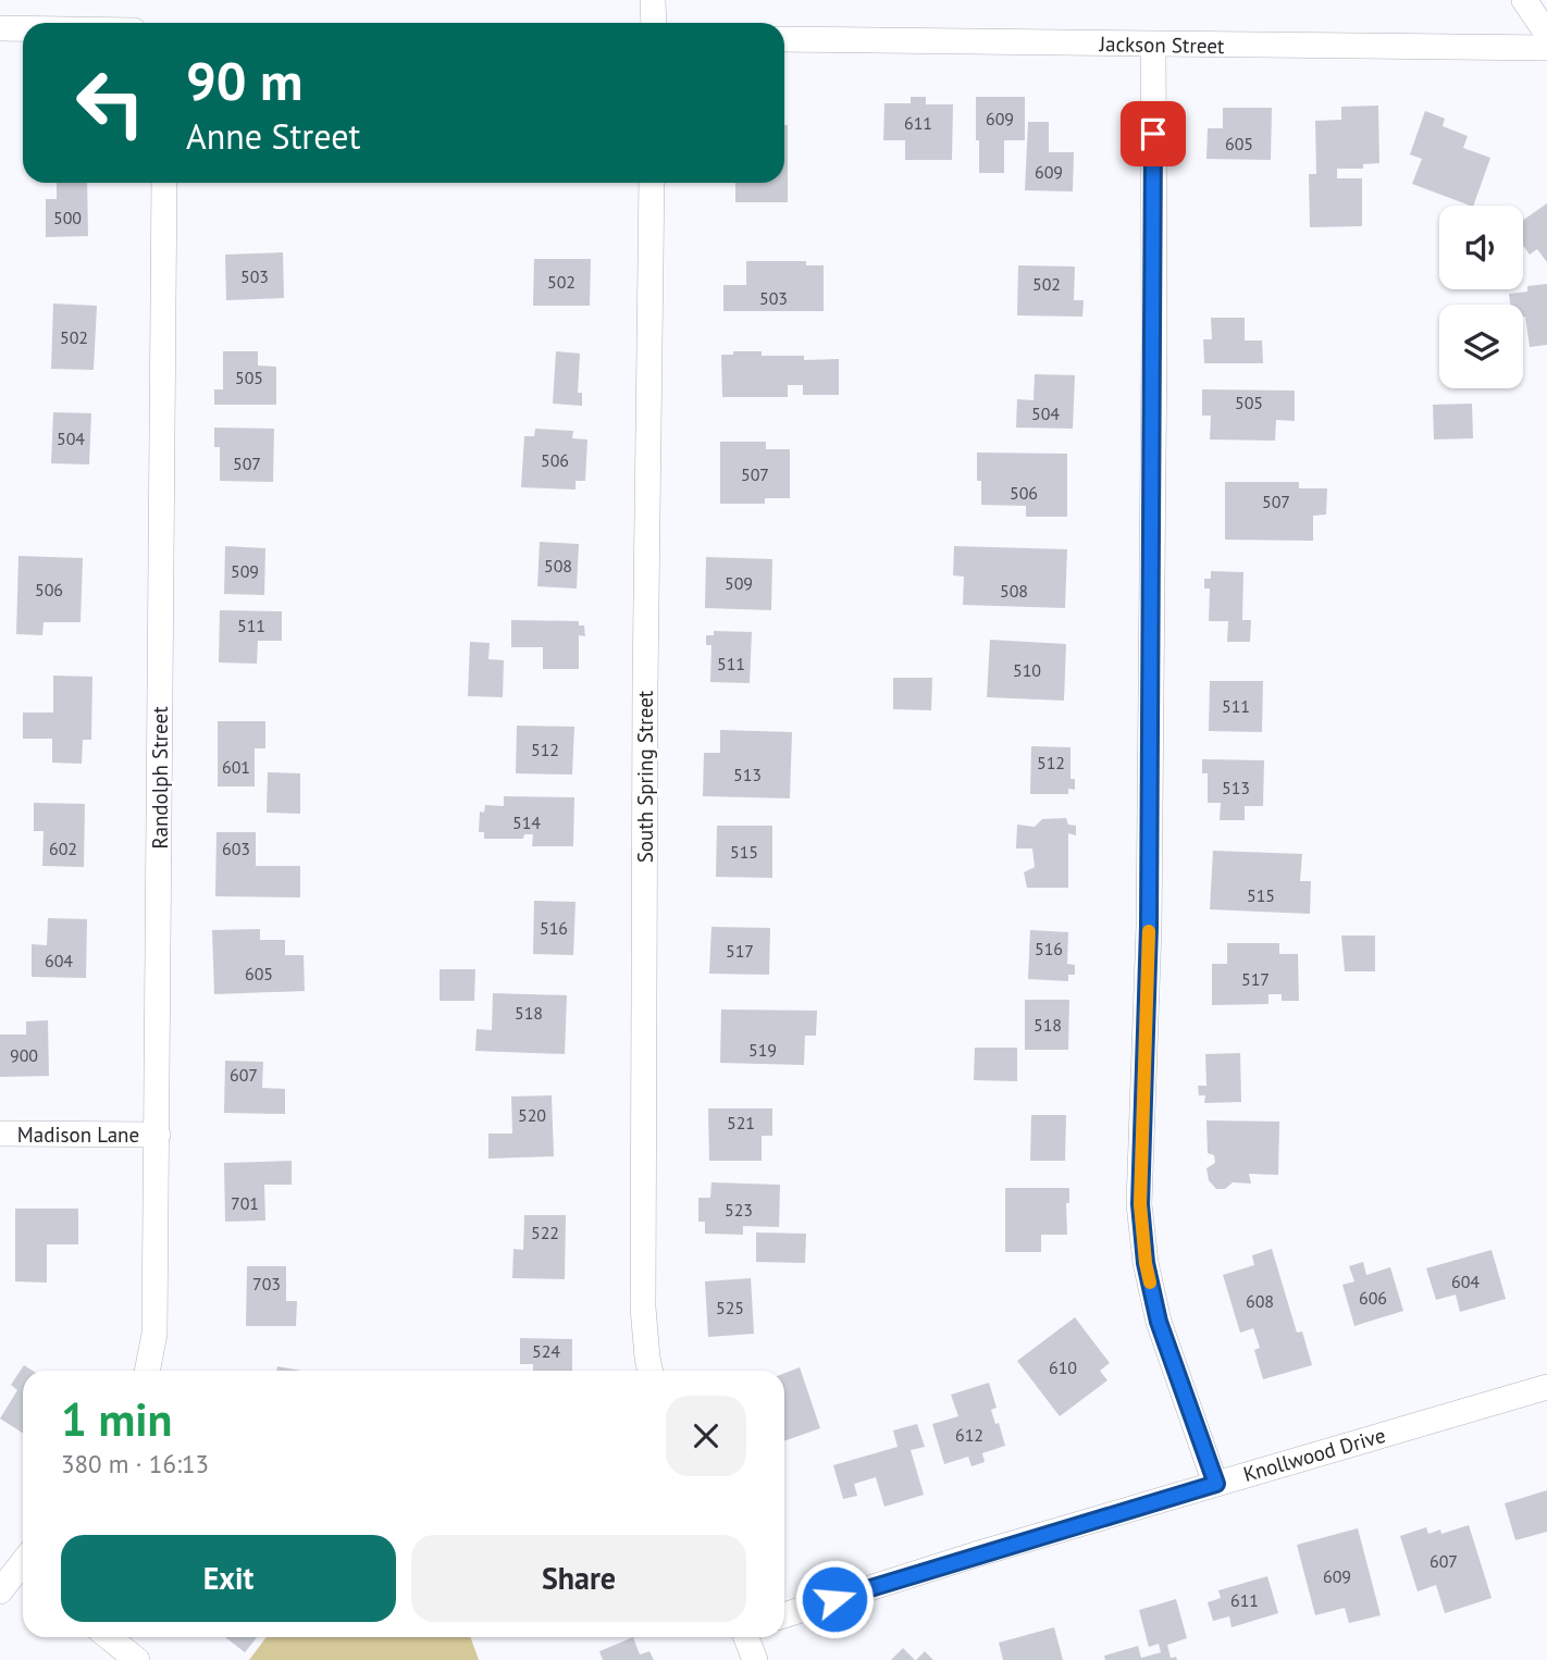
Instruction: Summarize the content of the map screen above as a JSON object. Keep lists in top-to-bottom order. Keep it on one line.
{"streets":{"street":["Jackson Street","South Spring Street","Randolph Street","Madison Lane","Knollwood Drive"]},"crossings":[["Randolph Street","Madison Lane"]],"house_numbers":["609","611","605","609","500","503","502","502","503","502","505","505","504","504","506","507","507","506","507","508","509","509","506","508","511","511","510","511","512","512","601","513","513","514","602","603","515","515","516","516","517","604","605","517","518","518","519","900","607","520","521","701","523","522","604","703","606","608","525","524","610","612","607","609","611"],"page":{"turn":["90 m","Anne Street"],"heading":["1 min","380 m · 16:13"],"buttons":["Exit","Share"]}}
